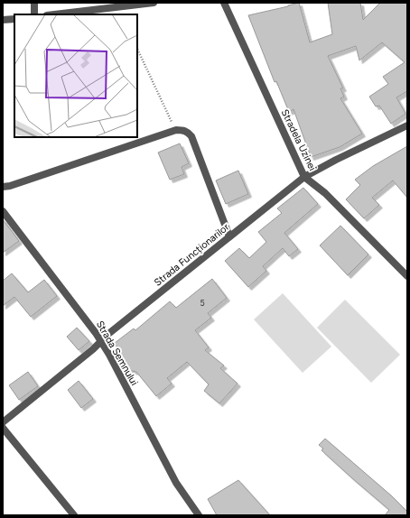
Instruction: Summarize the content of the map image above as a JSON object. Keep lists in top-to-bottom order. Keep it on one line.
{"streets":{"street":["Stradela Uzinei","Strada Funcționarilor","Strada Semnului"]},"crossings":[["Stradela Uzinei","Strada Funcționarilor"],["Strada Funcționarilor","Strada Semnului"]],"house_numbers":["5"]}
